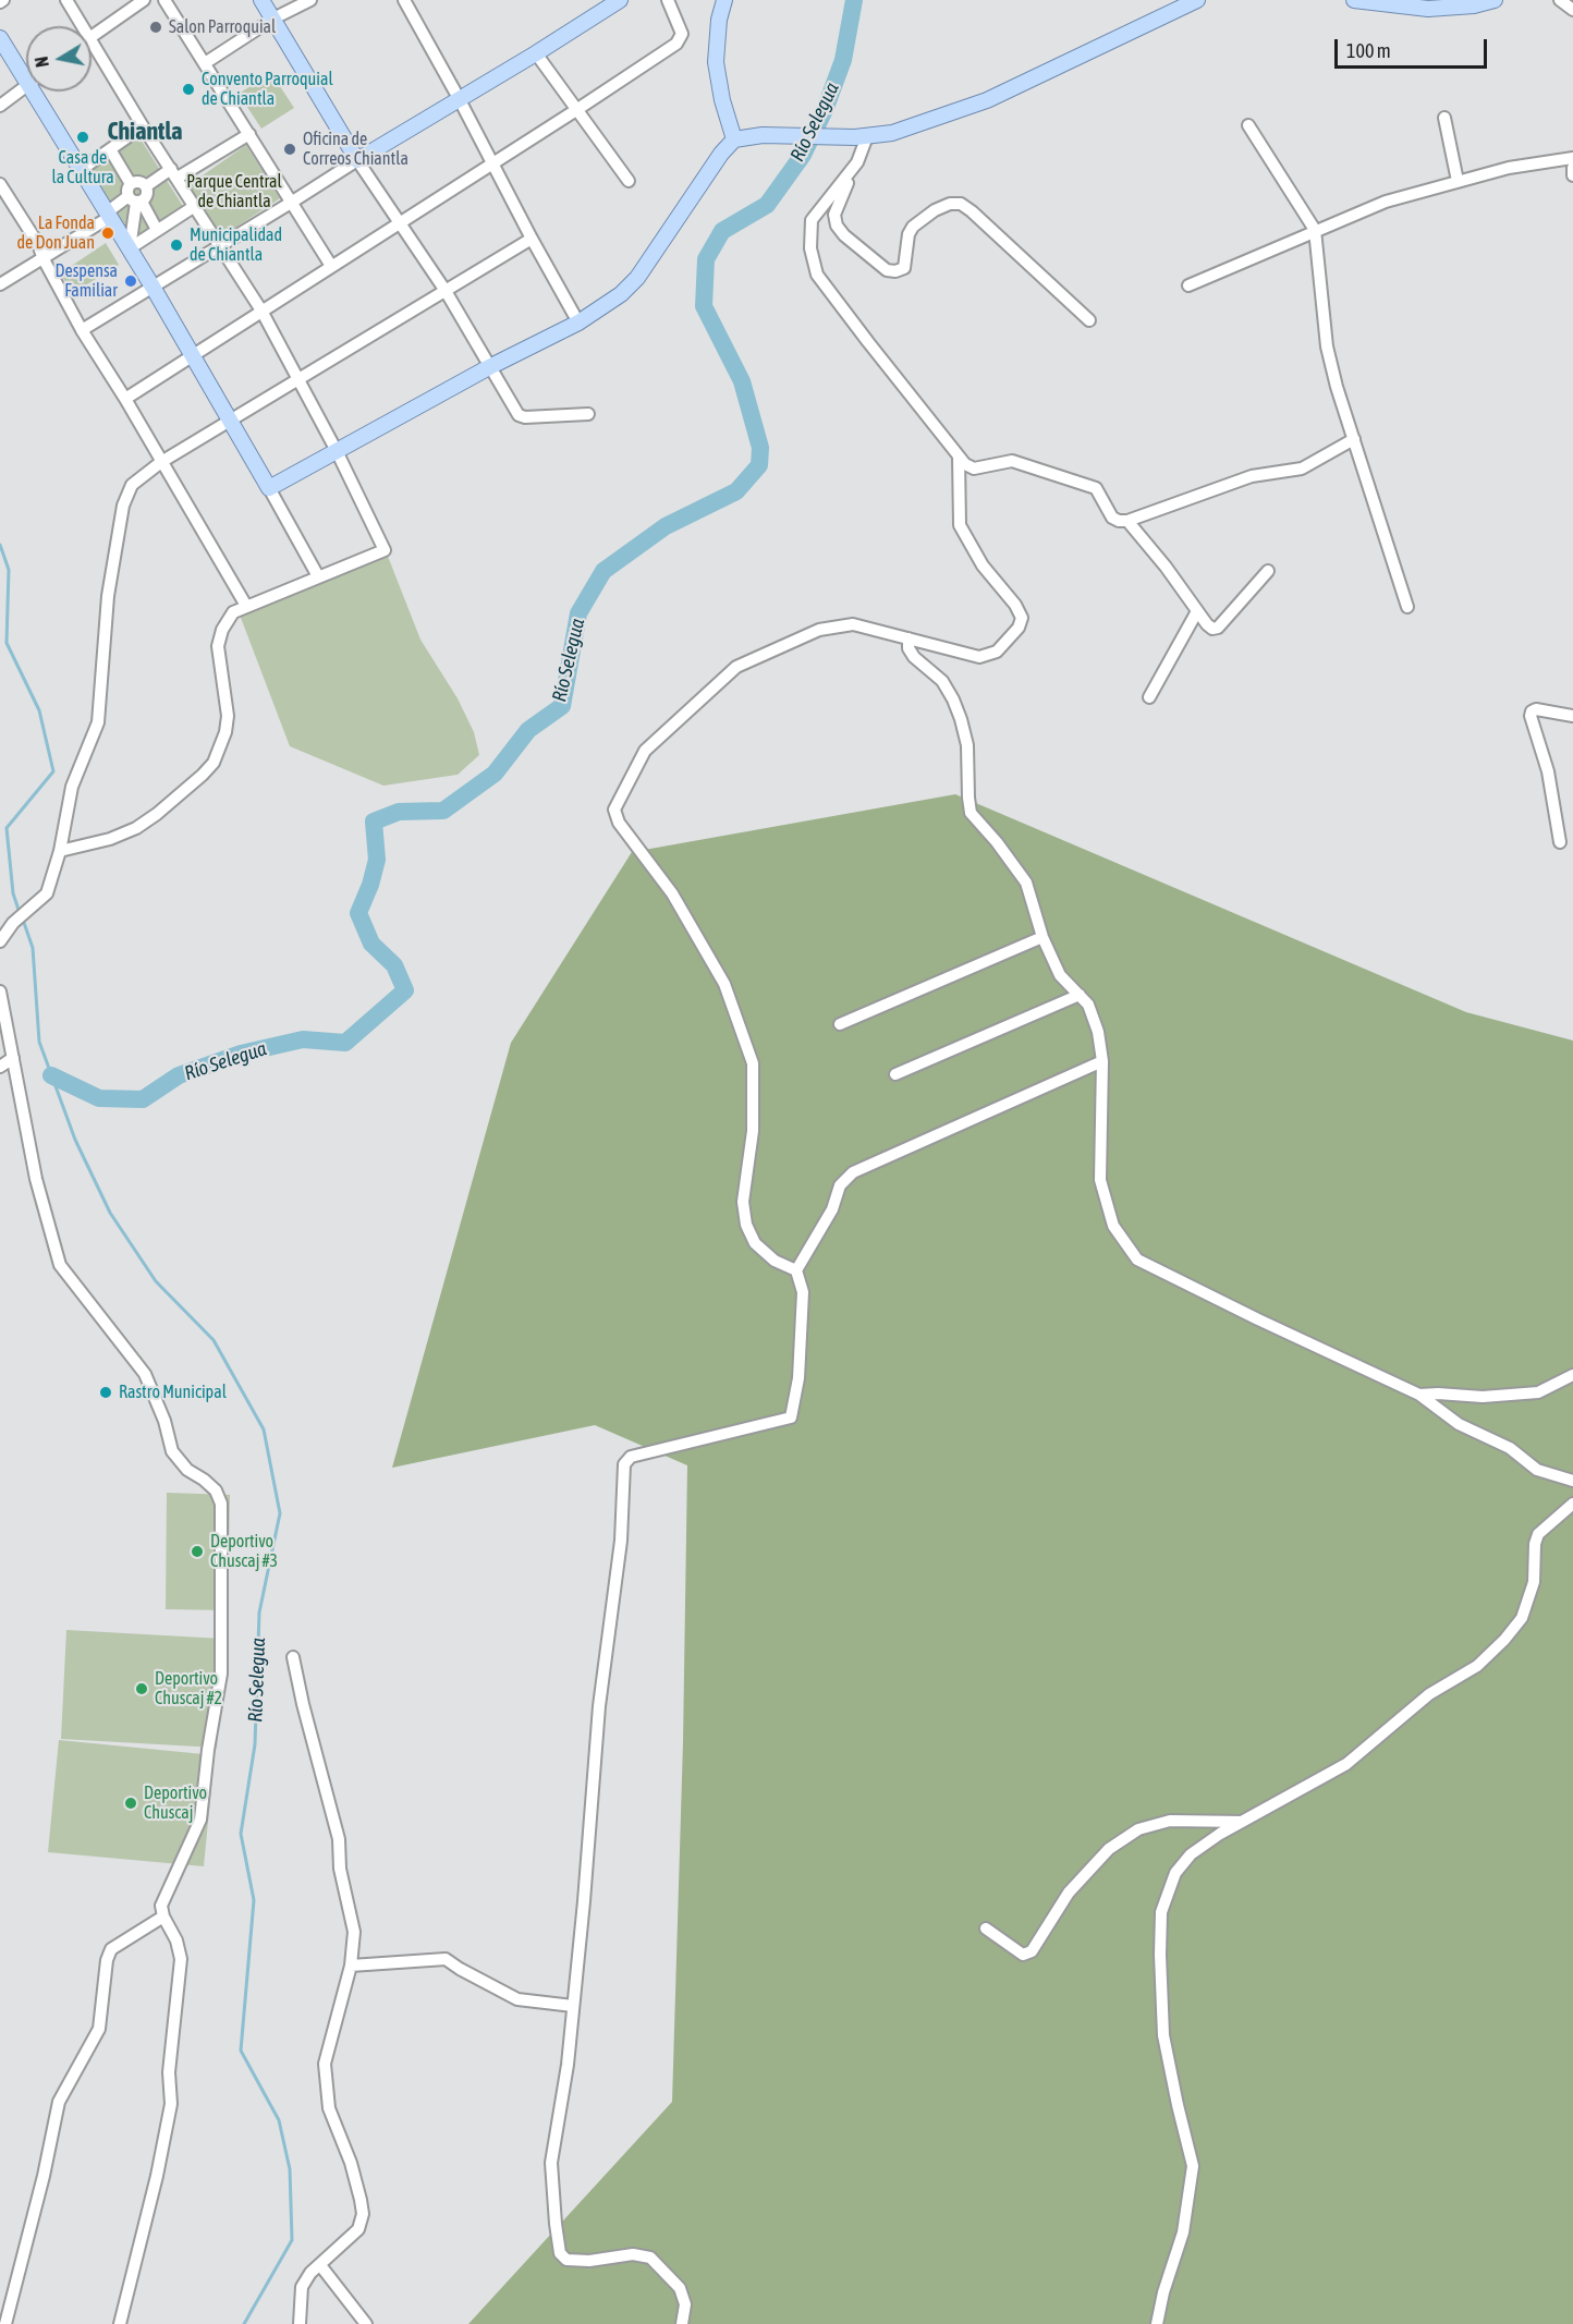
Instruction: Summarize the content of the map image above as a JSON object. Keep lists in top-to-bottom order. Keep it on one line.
{"districts":["Chiantla"],"water":["Río Selegua"],"parks":["Parque Central de Chiantla"],"places":["Salon Parroquial","Convento Parroquial de Chiantla","Casa de la Cultura","Oficina de Correos Chiantla","La Fonda de Don Juan","Municipalidad de Chiantla","Despensa Familiar","Rastro Municipal","Deportivo Chuscaj #3","Deportivo Chuscaj #2","Deportivo Chuscaj"],"scale_bar":"100 m","north":"left"}
